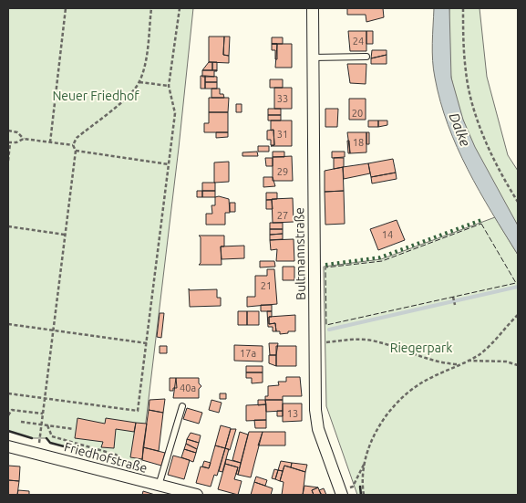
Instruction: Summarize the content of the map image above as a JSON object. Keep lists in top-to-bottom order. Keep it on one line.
{"streets":{"street":["Bultmannstraße","Friedhofstraße"]},"water":["Dalke"],"parks":["Neuer Friedhof","Riegerpark"],"house_numbers":["24","33","20","31","18","29","27","14","21","17a","40a","13"]}
